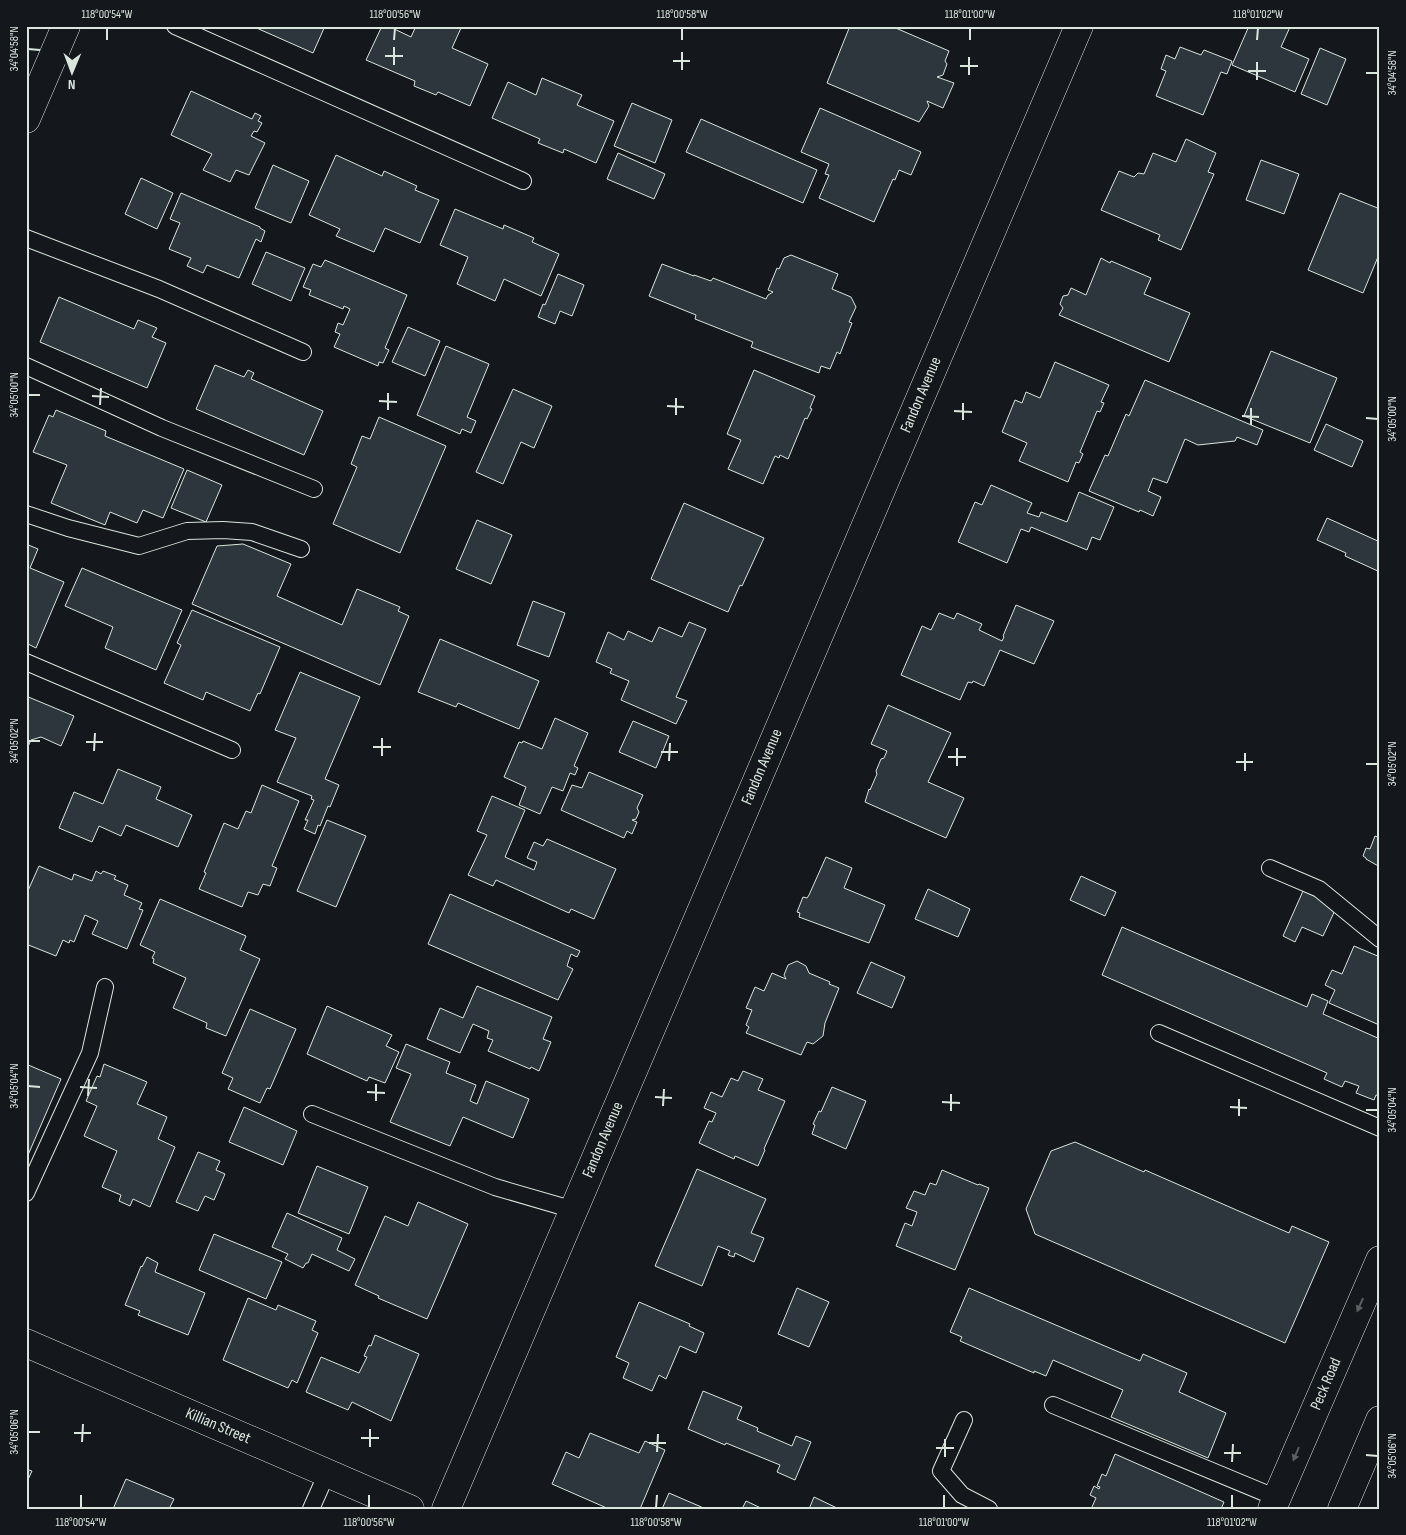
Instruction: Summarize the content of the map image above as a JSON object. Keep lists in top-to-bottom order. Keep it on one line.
{"streets":{"street":["Fandon Avenue","Peck Road","Killian Street"]},"north":"bottom","coordinates":["118°00'54\"W","118°00'56\"W","118°00'58\"W","118°01'00\"W","118°01'02\"W","34°04'58\"N","34°05'00\"N","34°05'02\"N","34°05'04\"N","34°05'06\"N"]}
